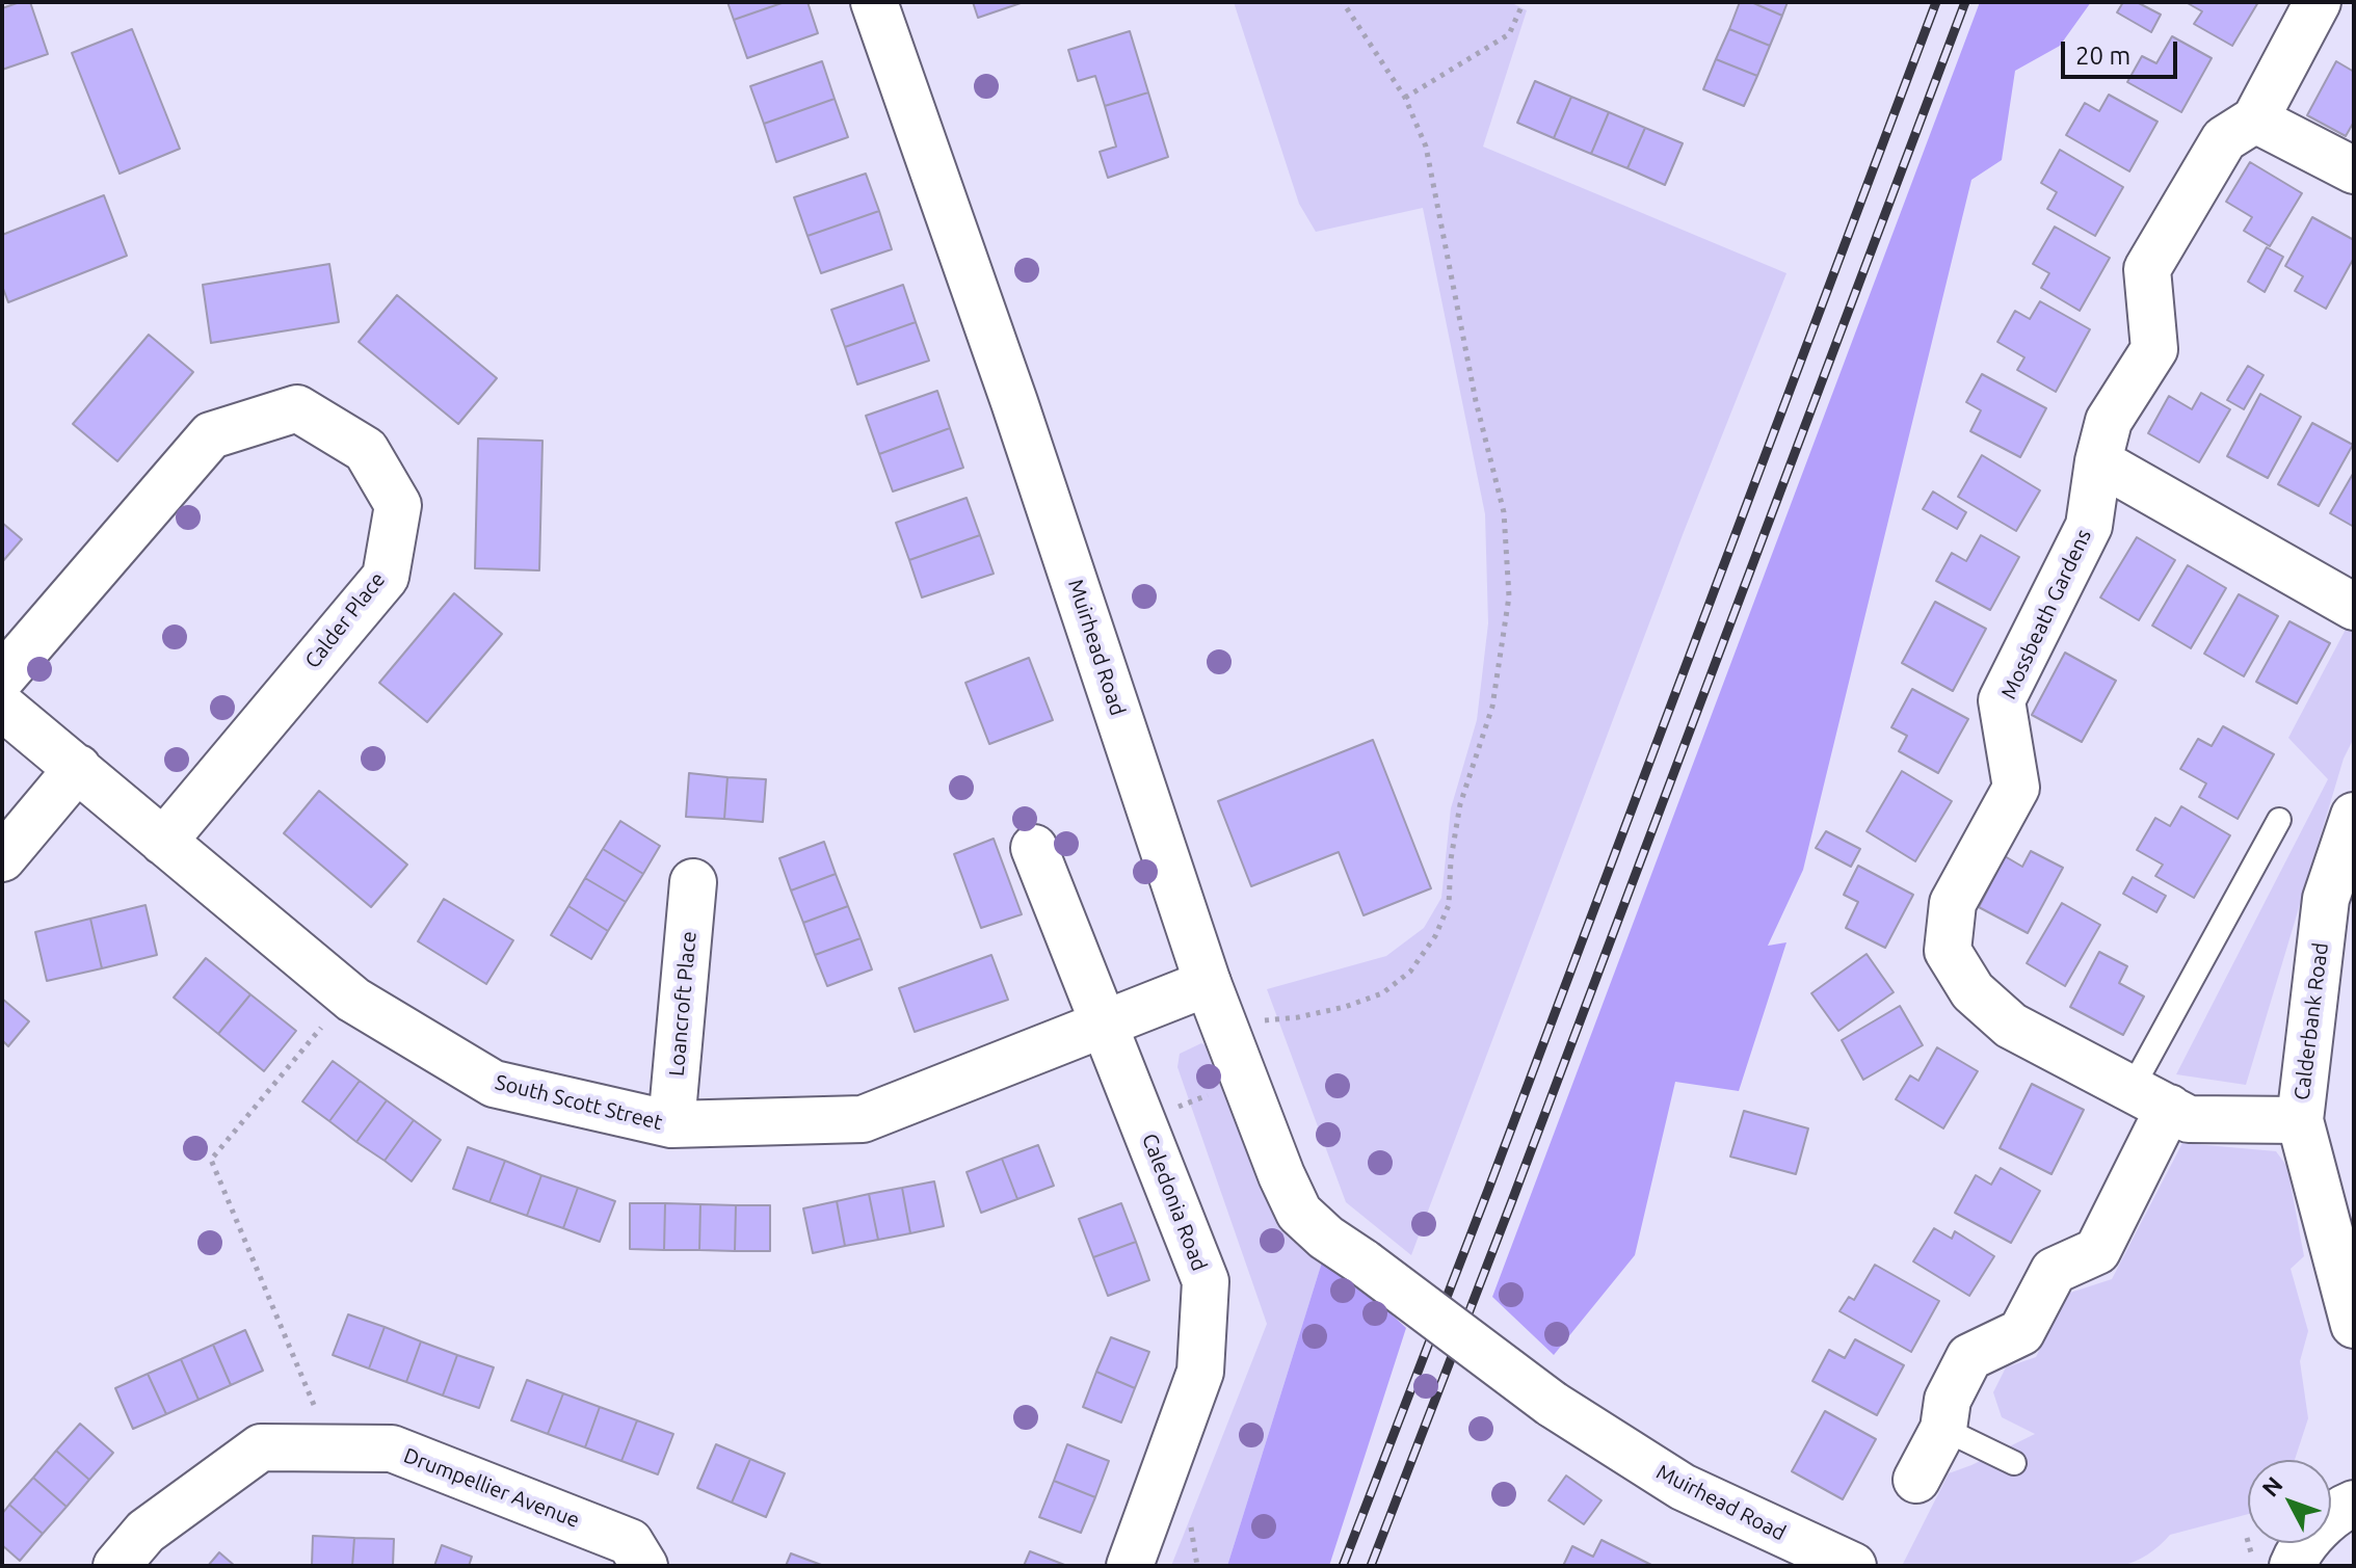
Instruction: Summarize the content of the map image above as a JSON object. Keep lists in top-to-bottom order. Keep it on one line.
{"streets":{"street":["Mossbeath Gardens","Calder Place","Muirhead Road","Loancroft Place","Calderbank Road","South Scott Street","Caledonia Road","Drumpellier Avenue"]},"crossings":[["Mossbeath Gardens","Calderbank Road"],["Calder Place","South Scott Street"],["Muirhead Road","South Scott Street"],["Loancroft Place","South Scott Street"],["South Scott Street","Caledonia Road"]],"scale_bar":"20 m","north":"top left"}
